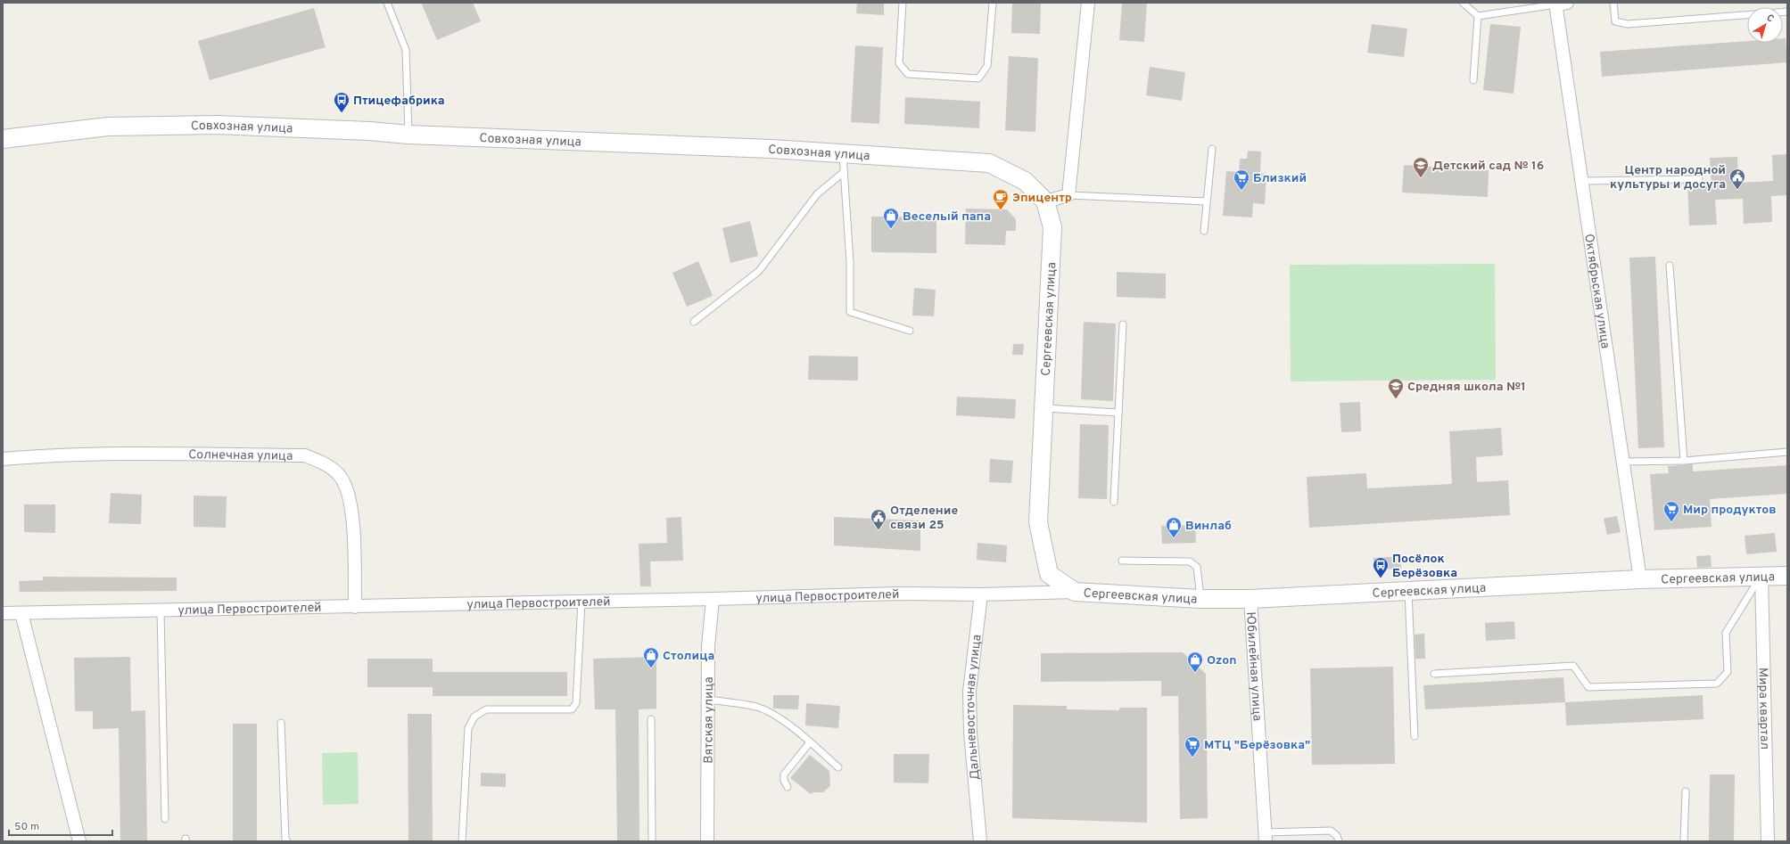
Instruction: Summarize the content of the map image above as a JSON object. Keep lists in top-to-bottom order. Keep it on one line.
{"streets":{"main road":["Совхозная улица","Сергеевская улица"],"street":["Октябрьская улица","Солнечная улица","улица Первостроителей","Юбилейная улица","Дальневосточная улица","Мира квартал","Вятская улица"]},"crossings":[["Совхозная улица","Сергеевская улица"],["Октябрьская улица","Сергеевская улица"],["Сергеевская улица","улица Первостроителей"],["Сергеевская улица","Юбилейная улица"],["Сергеевская улица","Мира квартал"],["Солнечная улица","улица Первостроителей"],["улица Первостроителей","Дальневосточная улица"],["улица Первостроителей","Вятская улица"]],"places":{"bus stop":["Птицефабрика","Посёлок Берёзовка"],"school or university":["Детский сад № 16","Средняя школа №1"],"public building":["Центр народной культуры и досуга","Отделение связи 25"],"supermarket":["Близкий","Мир продуктов","МТЦ \"Берёзовка\""],"cafe":["Эпицентр"],"shop":["Веселый папа","Винлаб","Столица","Ozon"]},"scale_bar":"50 m","north":"top right"}
